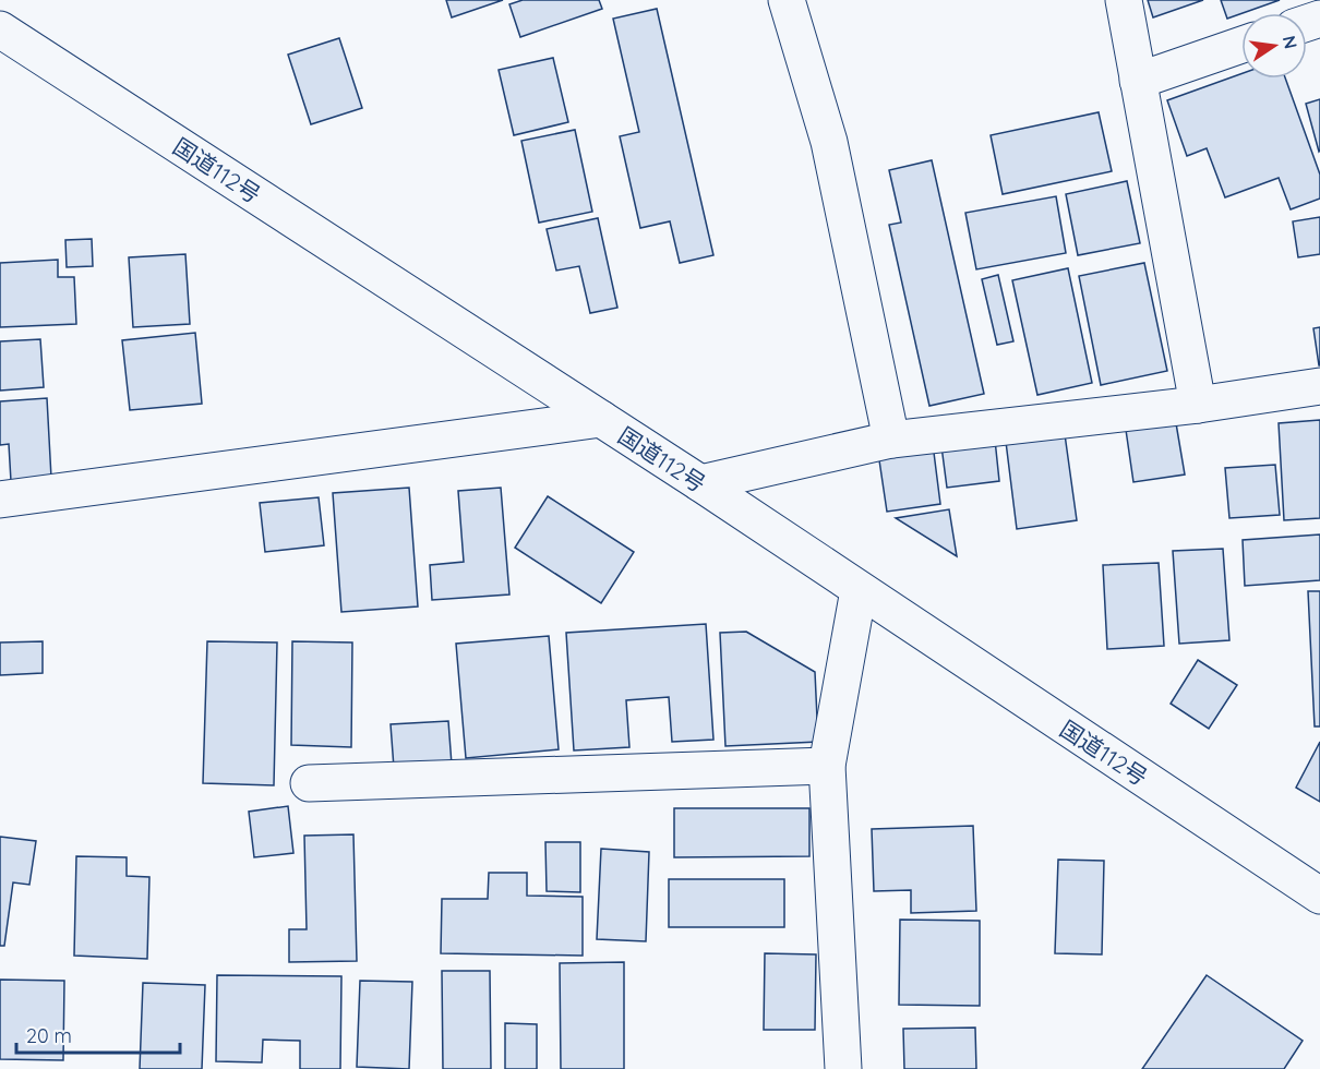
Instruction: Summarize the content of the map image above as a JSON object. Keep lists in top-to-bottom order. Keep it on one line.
{"streets":{"main road":["国道112号"]},"scale_bar":"20 m","north":"right"}
